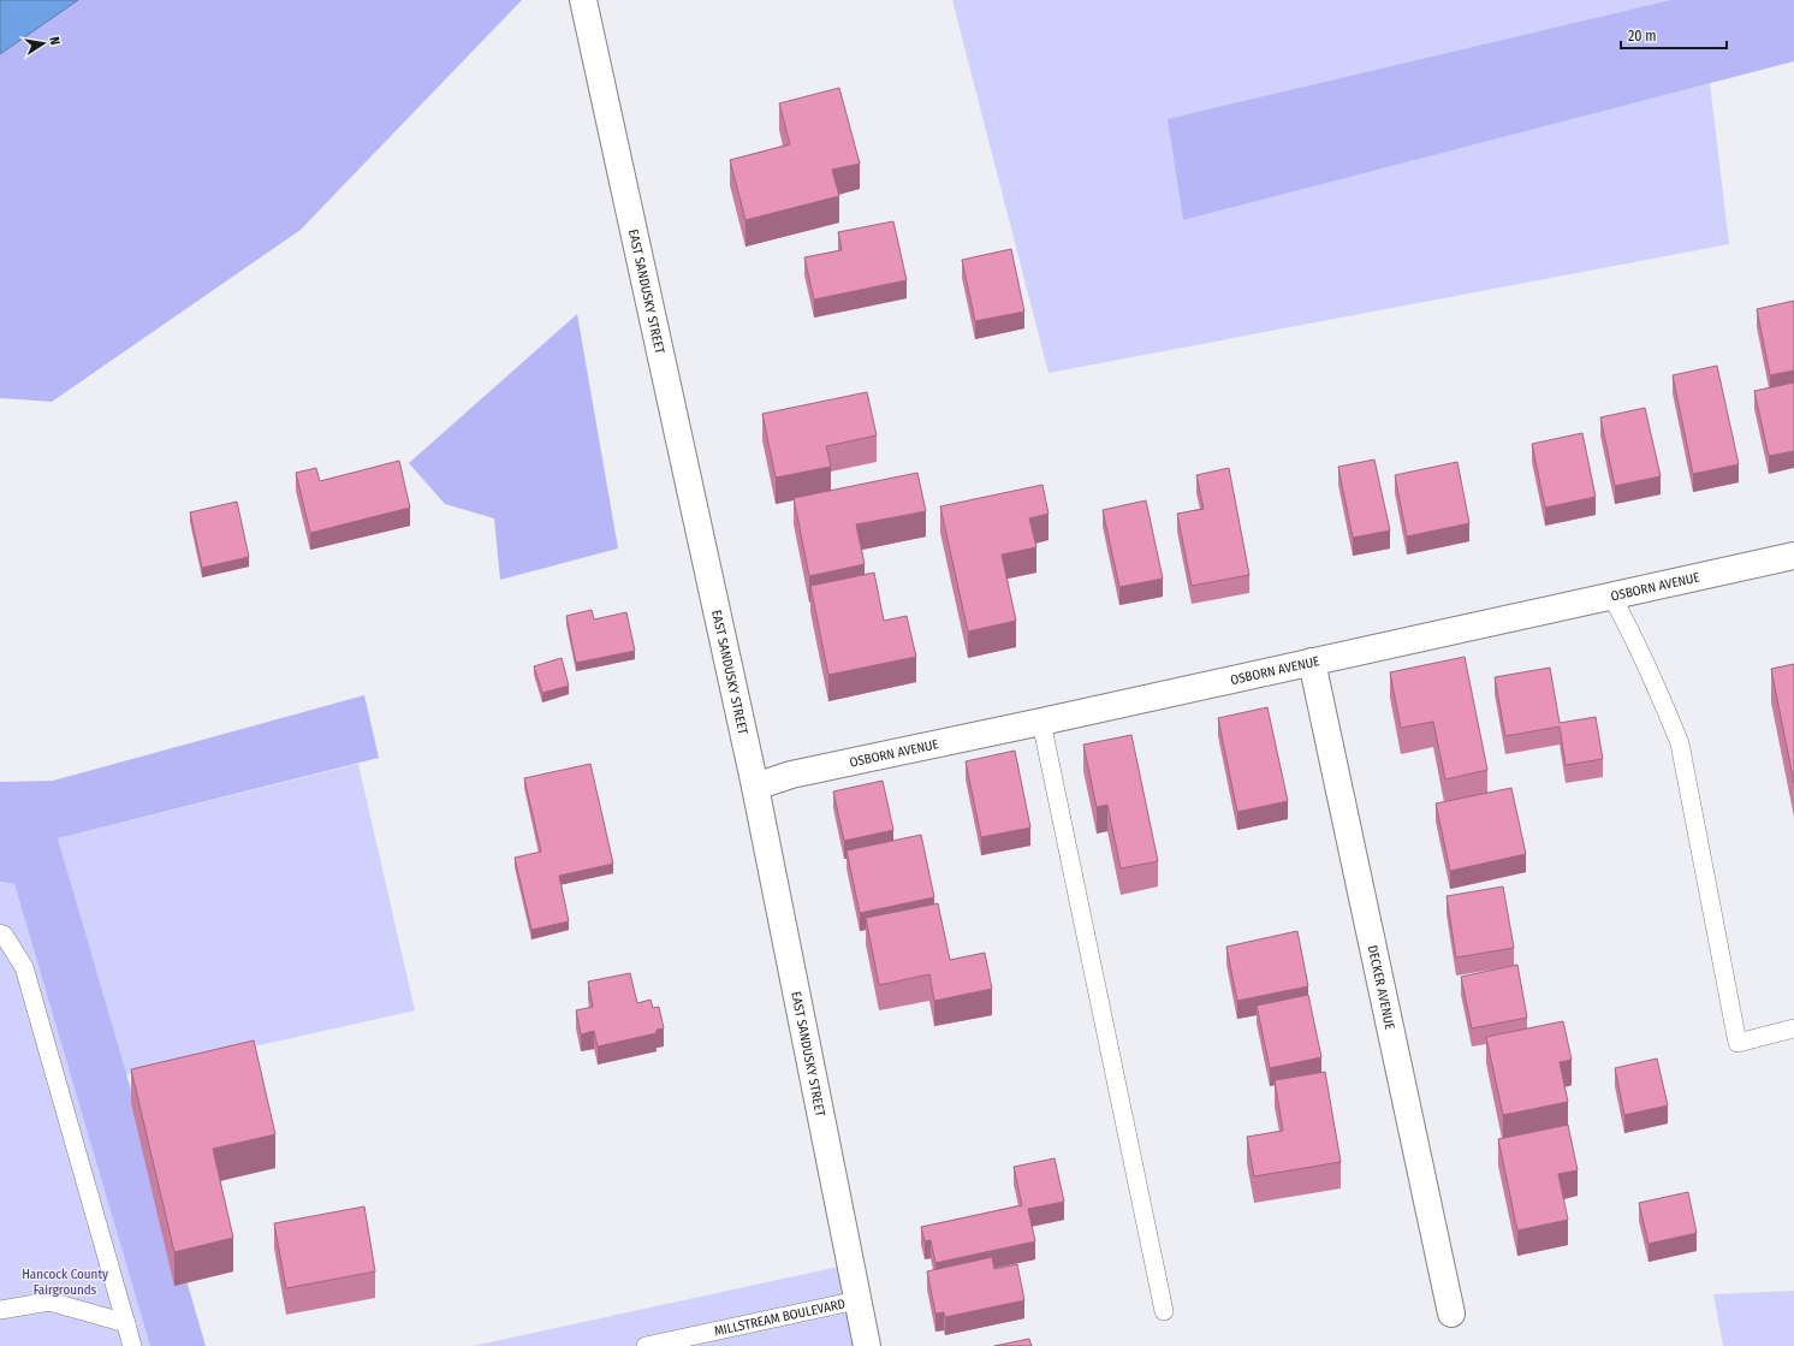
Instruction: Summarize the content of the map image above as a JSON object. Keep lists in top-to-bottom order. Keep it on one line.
{"streets":{"main road":["EAST SANDUSKY STREET","OSBORN AVENUE","DECKER AVENUE"],"lane":["MILLSTREAM BOULEVARD"]},"crossings":[["EAST SANDUSKY STREET","OSBORN AVENUE"],["EAST SANDUSKY STREET","MILLSTREAM BOULEVARD"],["OSBORN AVENUE","DECKER AVENUE"]],"parks":["Hancock County Fairgrounds"],"scale_bar":"20 m","north":"right"}
